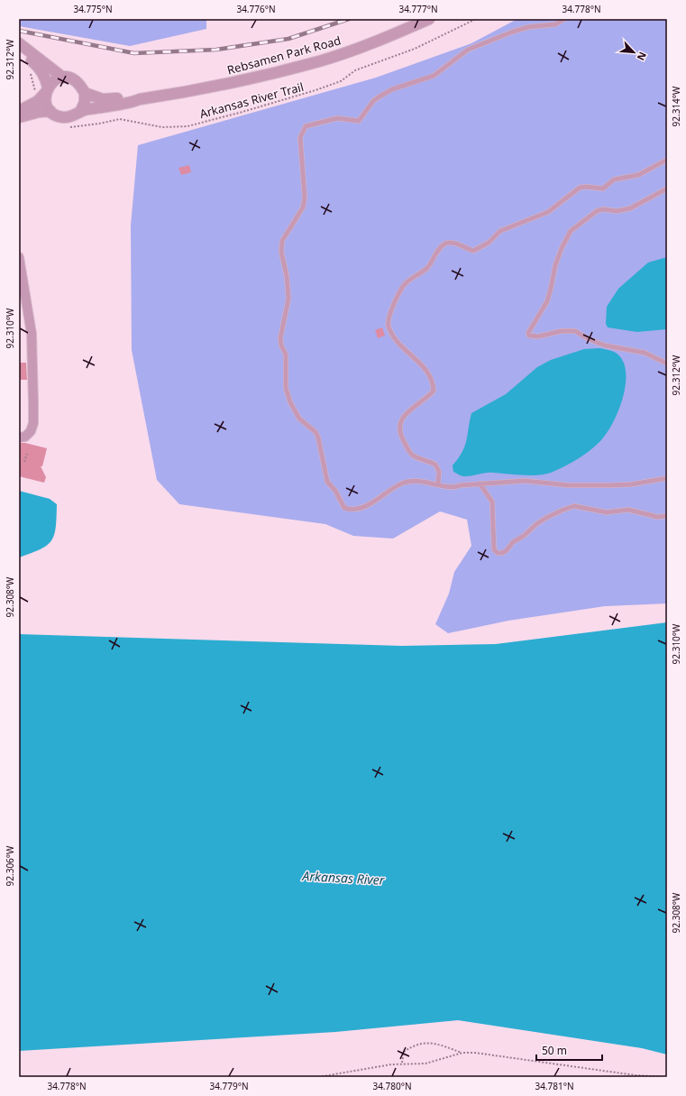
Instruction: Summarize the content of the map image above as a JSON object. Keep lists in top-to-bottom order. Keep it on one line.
{"streets":{"street":["Rebsamen Park Road"],"path":["Arkansas River Trail"]},"water":["Arkansas River"],"scale_bar":"50 m","north":"bottom right","coordinates":["34.775°N","34.776°N","34.777°N","34.778°N","92.312°W","92.314°W","92.310°W","92.308°W","92.306°W","34.779°N","34.780°N","34.781°N"]}
